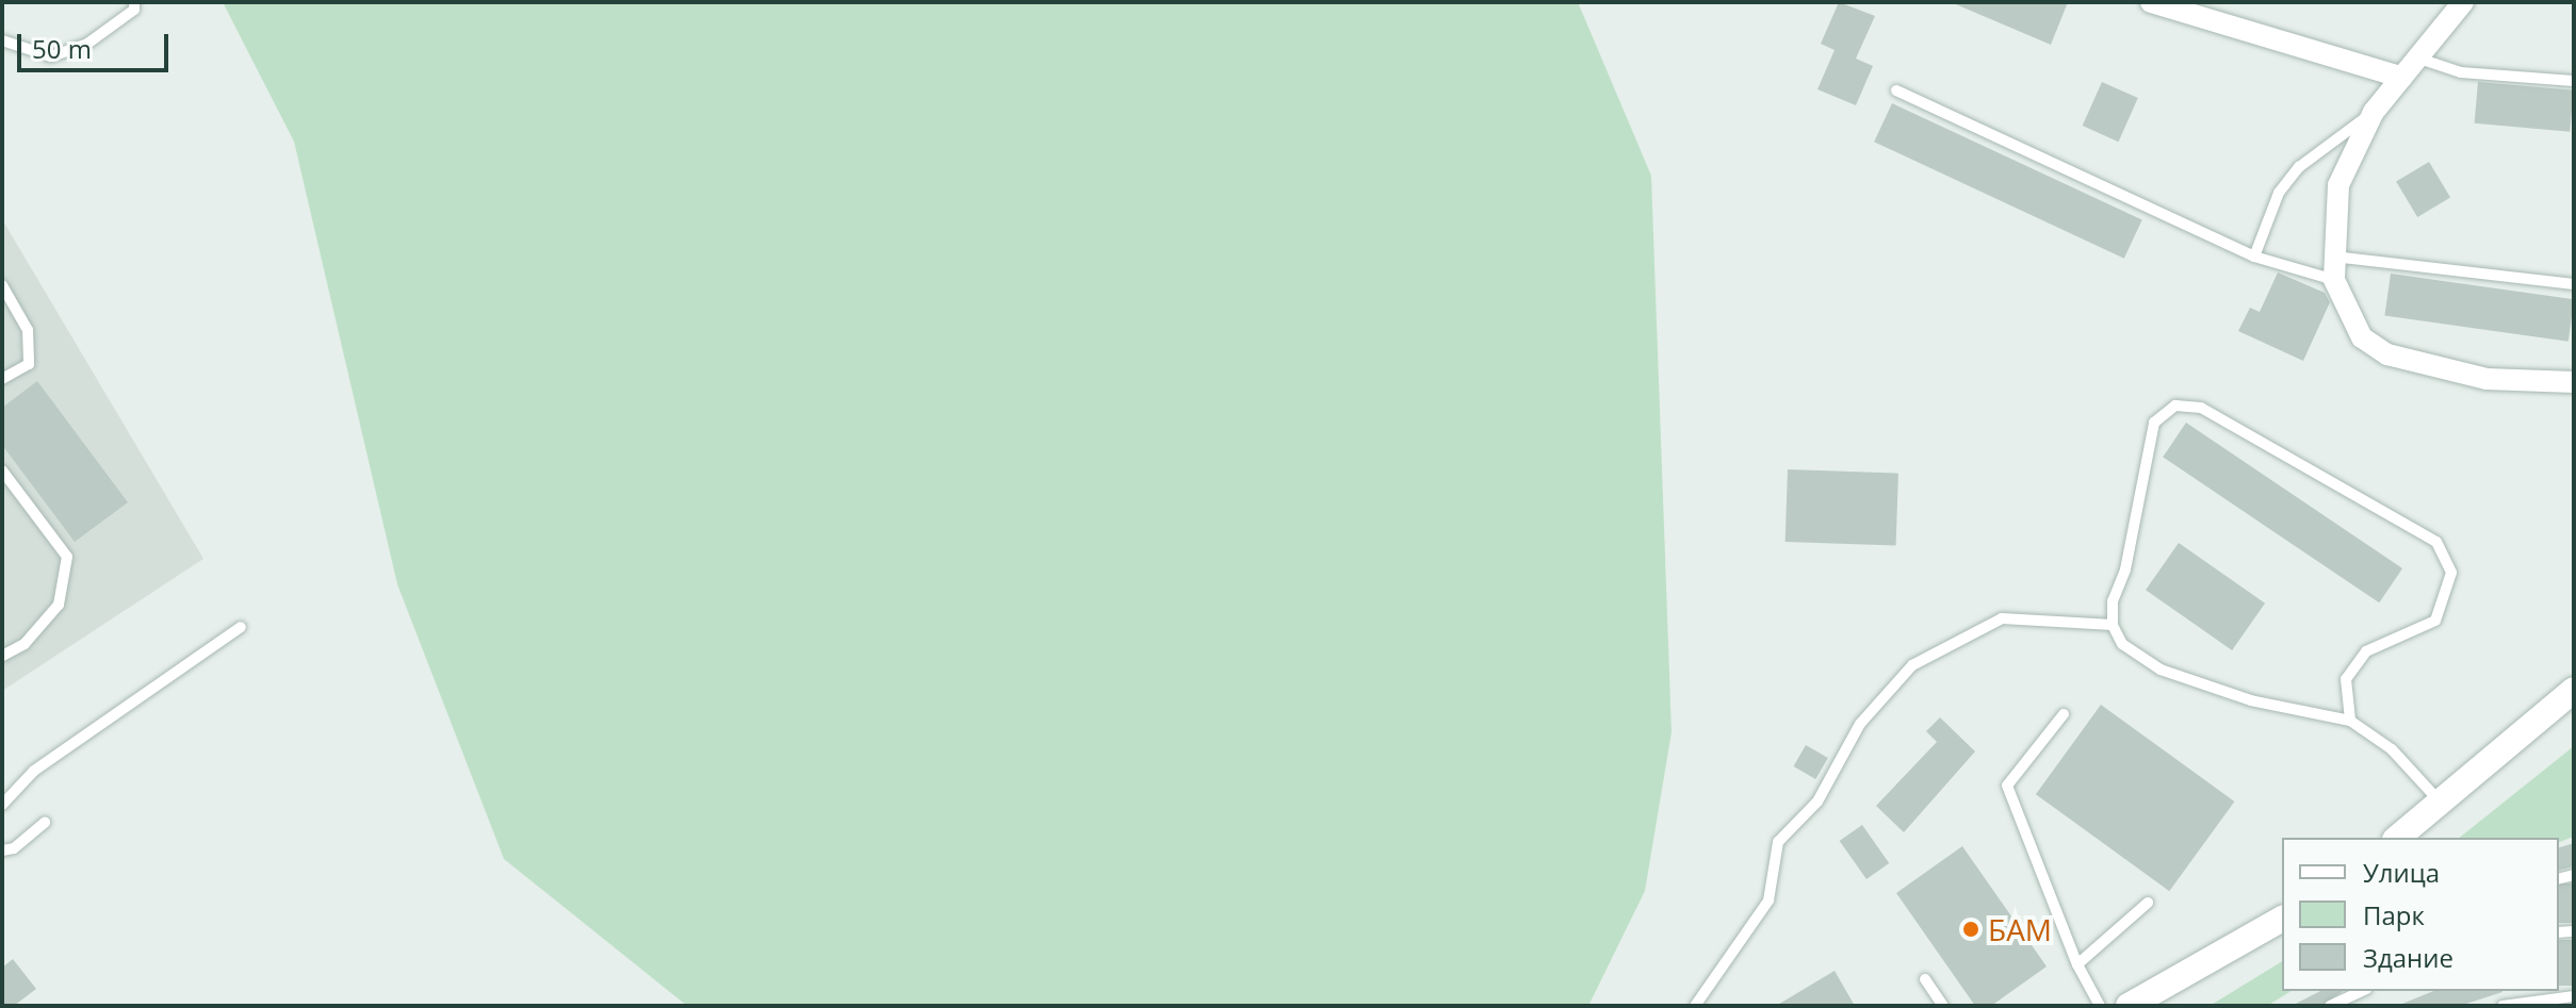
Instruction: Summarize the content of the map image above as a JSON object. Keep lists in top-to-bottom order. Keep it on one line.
{"places":["БАМ"],"legend":["Улица","Парк","Здание"],"scale_bar":"50 m"}
